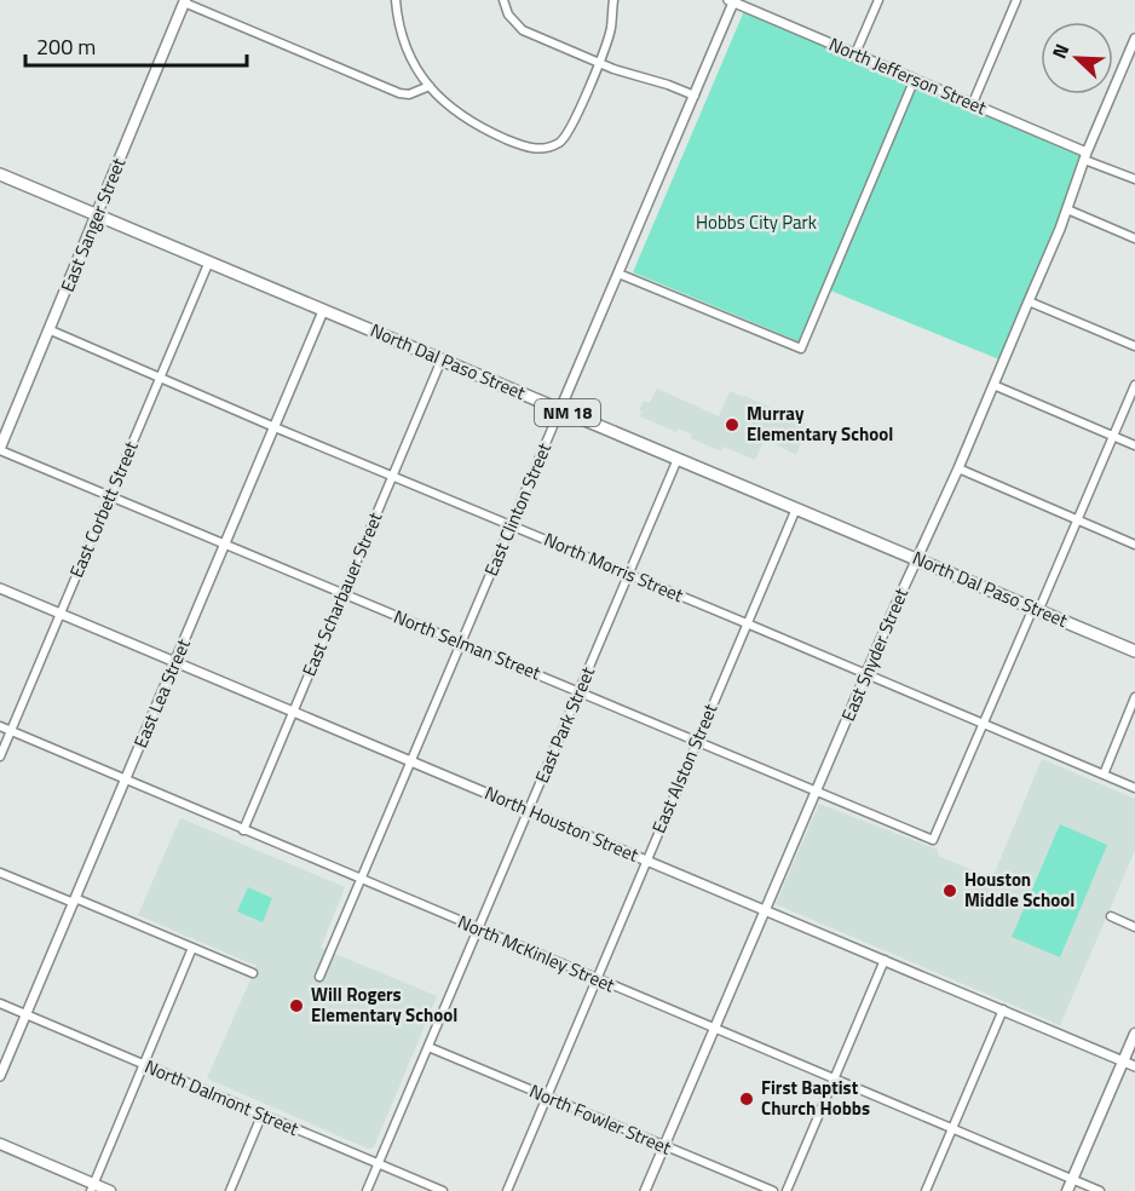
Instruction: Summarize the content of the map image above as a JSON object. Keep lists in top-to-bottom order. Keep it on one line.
{"streets":{"main road":["East Sanger Street","North Dal Paso Street","NM 18"],"street":["North Jefferson Street","East Corbett Street","East Clinton Street","North Morris Street","East Scharbauer Street","North Selman Street","East Snyder Street","East Lea Street","East Park Street","East Alston Street","North Houston Street","North McKinley Street","North Dalmont Street","North Fowler Street"]},"crossings":[["North Jefferson Street","East Clinton Street"],["North Jefferson Street","East Snyder Street"],["East Sanger Street","North Dal Paso Street"],["East Sanger Street","North Morris Street"],["East Sanger Street","North Selman Street"],["North Dal Paso Street","East Corbett Street"],["North Dal Paso Street","East Clinton Street"],["North Dal Paso Street","East Scharbauer Street"],["North Dal Paso Street","East Snyder Street"],["North Dal Paso Street","East Lea Street"],["North Dal Paso Street","East Park Street"],["North Dal Paso Street","East Alston Street"],["East Corbett Street","North Morris Street"],["East Corbett Street","North Selman Street"],["East Corbett Street","North Houston Street"],["East Corbett Street","North McKinley Street"],["East Clinton Street","North Morris Street"],["East Clinton Street","North Selman Street"],["East Clinton Street","North Houston Street"],["East Clinton Street","North McKinley Street"],["North Morris Street","East Scharbauer Street"],["North Morris Street","North Selman Street"],["North Morris Street","East Snyder Street"],["North Morris Street","East Lea Street"],["North Morris Street","East Park Street"],["North Morris Street","East Alston Street"],["East Scharbauer Street","North Selman Street"],["East Scharbauer Street","North Houston Street"],["East Scharbauer Street","North McKinley Street"],["North Selman Street","East Snyder Street"],["North Selman Street","East Lea Street"],["North Selman Street","East Park Street"],["North Selman Street","East Alston Street"],["East Snyder Street","North Houston Street"],["East Snyder Street","North McKinley Street"],["East Snyder Street","North Fowler Street"],["East Lea Street","North Houston Street"],["East Lea Street","North McKinley Street"],["East Lea Street","North Dalmont Street"],["East Park Street","North Houston Street"],["East Park Street","North McKinley Street"],["East Park Street","North Dalmont Street"],["East Park Street","North Fowler Street"],["East Alston Street","North Houston Street"],["East Alston Street","North McKinley Street"],["East Alston Street","North Fowler Street"]],"parks":["Hobbs City Park"],"places":["Murray Elementary School","Houston Middle School","Will Rogers Elementary School","First Baptist Church Hobbs"],"scale_bar":"200 m","north":"top left"}
